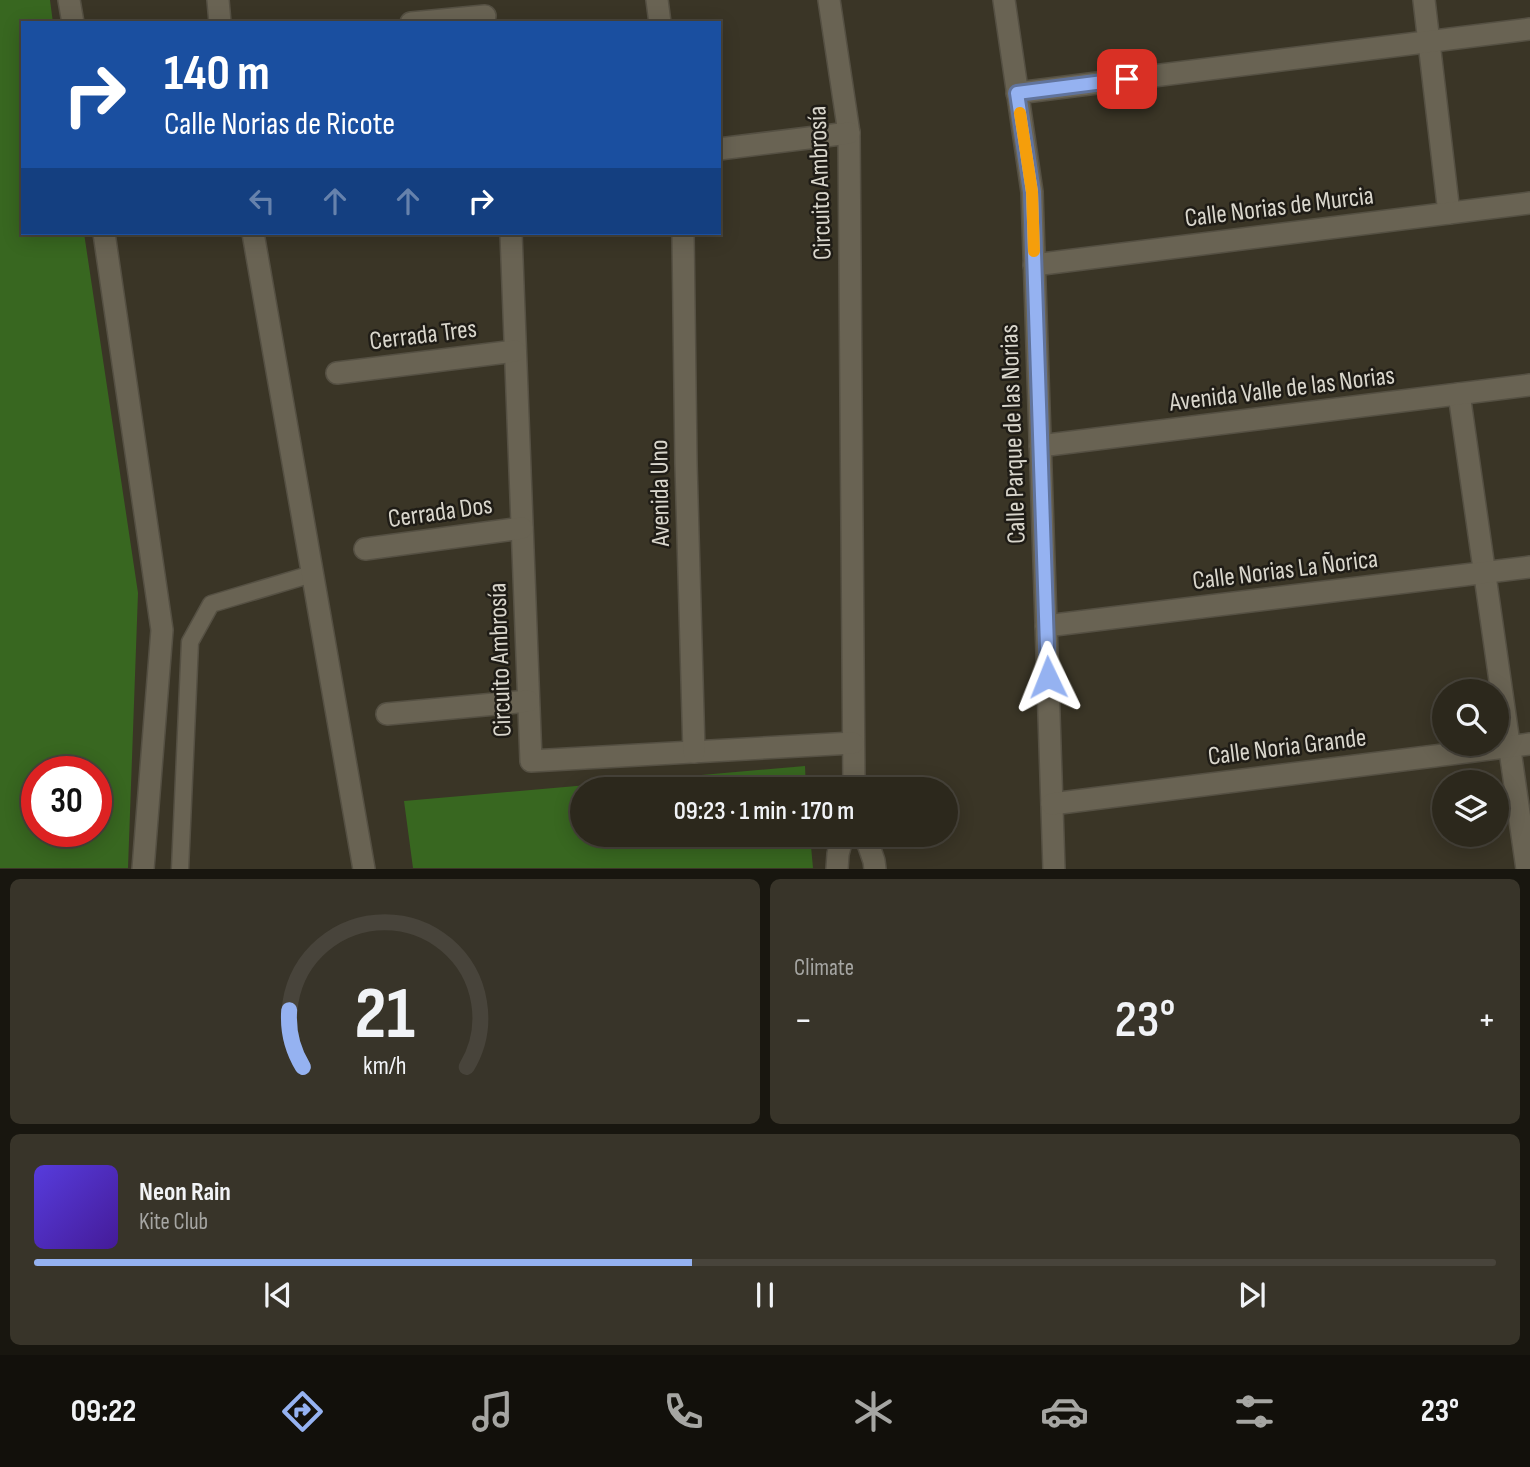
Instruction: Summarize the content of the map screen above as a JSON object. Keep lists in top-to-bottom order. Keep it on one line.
{"streets":{"street":["Circuito Ambrosía","Calle Norias de Murcia","Cerrada Tres","Avenida Valle de las Norias","Calle Parque de las Norias","Avenida Uno","Cerrada Dos","Calle Norias La Ñorica","Calle Noria Grande"]},"crossings":[["Circuito Ambrosía","Cerrada Tres"],["Circuito Ambrosía","Avenida Uno"],["Circuito Ambrosía","Cerrada Dos"],["Calle Norias de Murcia","Calle Parque de las Norias"],["Avenida Valle de las Norias","Calle Parque de las Norias"],["Calle Parque de las Norias","Calle Norias La Ñorica"],["Calle Parque de las Norias","Calle Noria Grande"]],"page":{"turn":["140 m","Calle Norias de Ricote"],"limit":"30","trip":"09:23 · 1 min · 170 m","tile":"Climate","heat":["−","23°","+"],"song":["Neon Rain","Kite Club"],"tabs":["09:22","23°"],"gauge":["21","km/h"]}}
